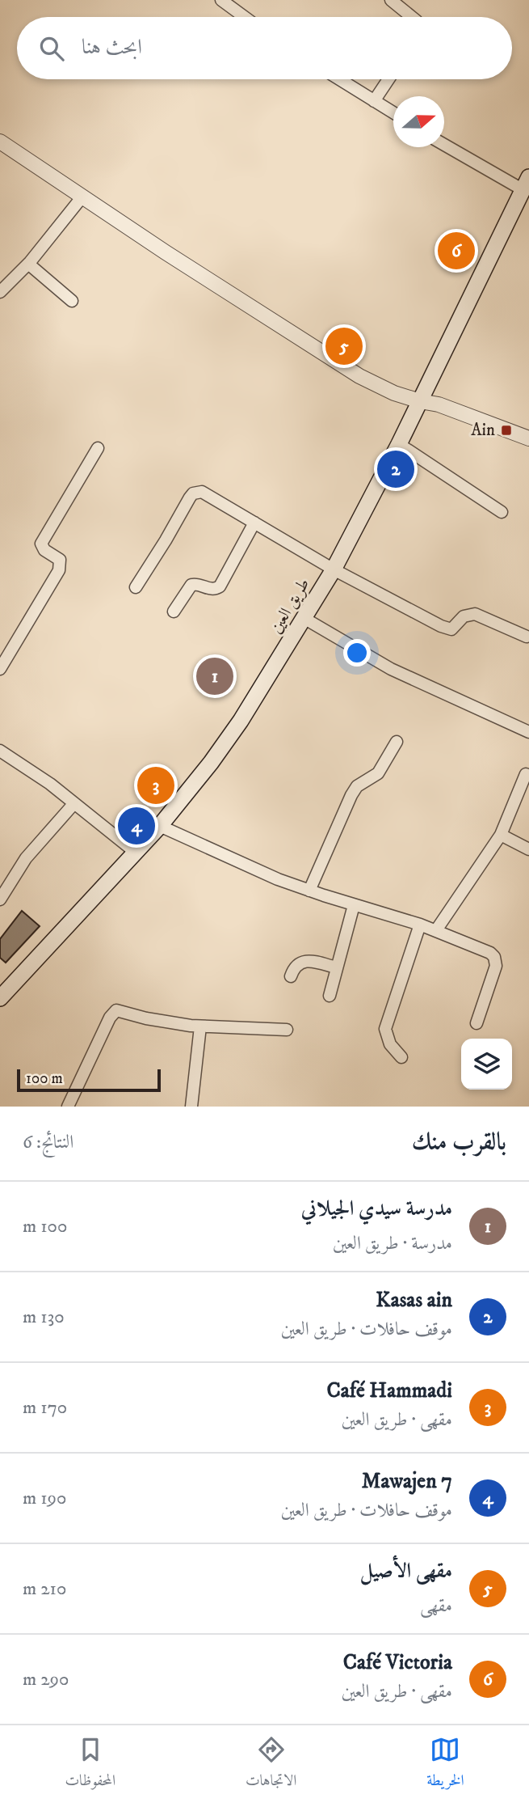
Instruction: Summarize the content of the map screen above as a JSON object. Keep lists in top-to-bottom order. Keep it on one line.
{"streets":{"main road":["طريق العين"]},"places":{"transit":["Ain"]},"scale_bar":"100 m","north":"right","page":{"search":"ابحث هنا","pins":["6","5","2","1","3","4"],"scale":"100 m","heading":["بالقرب منك","النتائج: 6"],"list":[{"mark":"1","name":"مدرسة سيدي الجيلاني","note":"مدرسة · طريق العين","value":"100 m"},{"mark":"2","name":"Kasas ain","note":"موقف حافلات · طريق العين","value":"130 m"},{"mark":"3","name":"Café Hammadi","note":"مقهى · طريق العين","value":"170 m"},{"mark":"4","name":"Mawajen 7","note":"موقف حافلات · طريق العين","value":"190 m"},{"mark":"5","name":"مقهى الأصيل","note":"مقهى","value":"210 m"},{"mark":"6","name":"Café Victoria","note":"مقهى · طريق العين","value":"290 m"}],"nav":["الخريطة","الاتجاهات","المحفوظات"]}}
